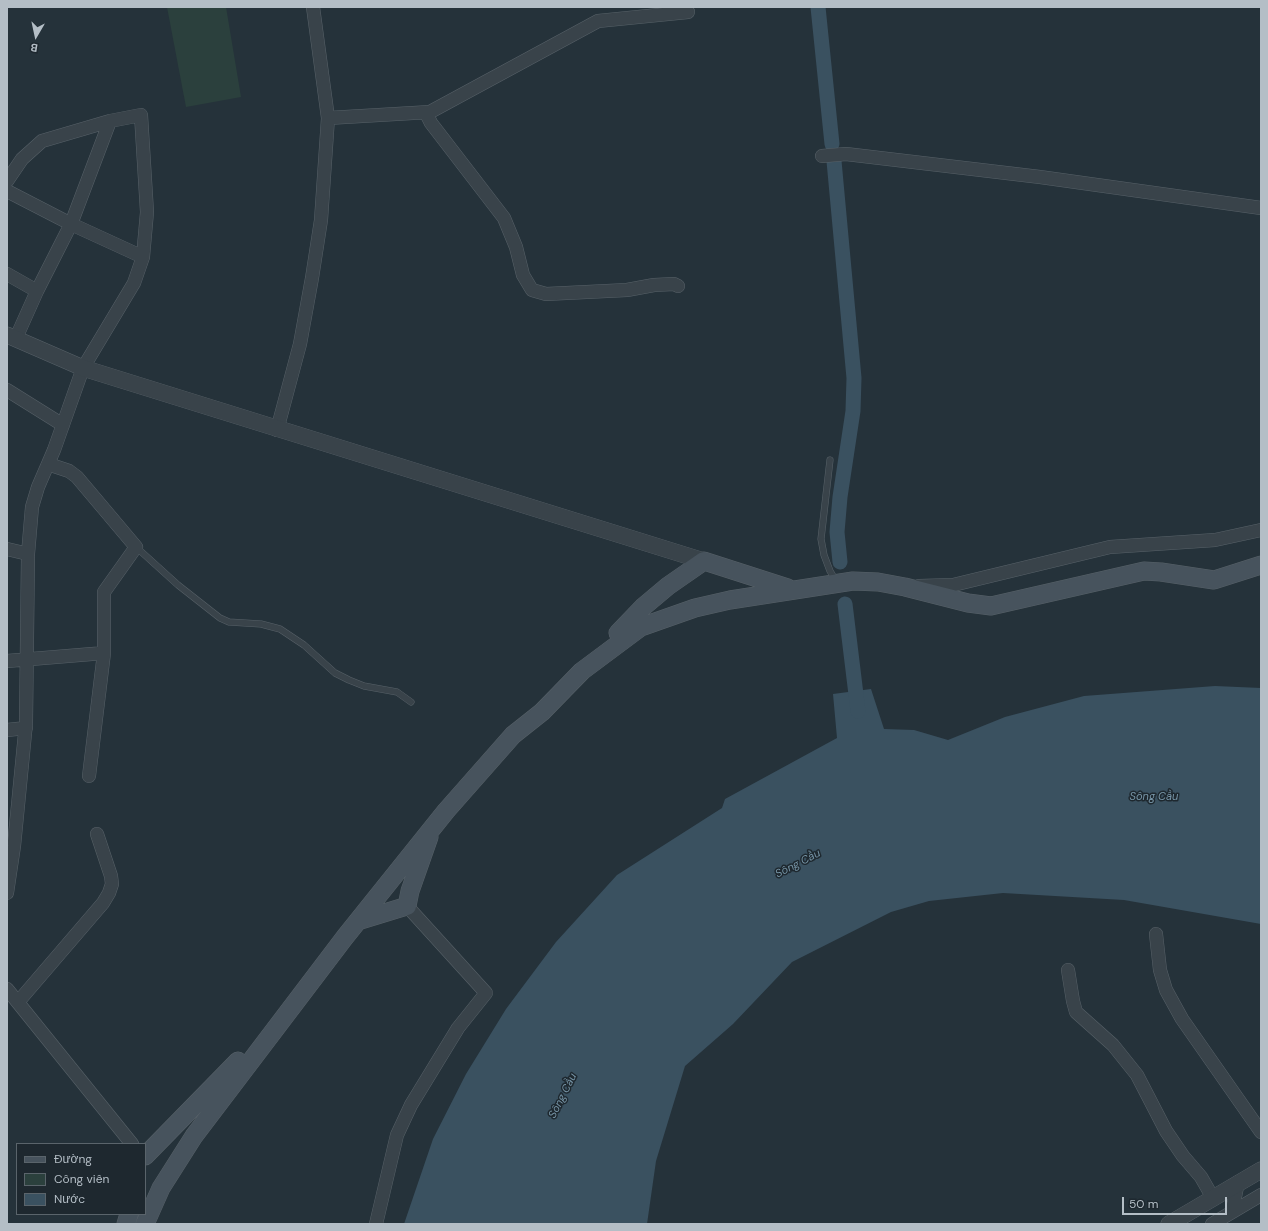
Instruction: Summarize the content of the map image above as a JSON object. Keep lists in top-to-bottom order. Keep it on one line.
{"water":["Sông Cầu"],"legend":["Đường","Công viên","Nước"],"scale_bar":"50 m","north":"bottom"}
